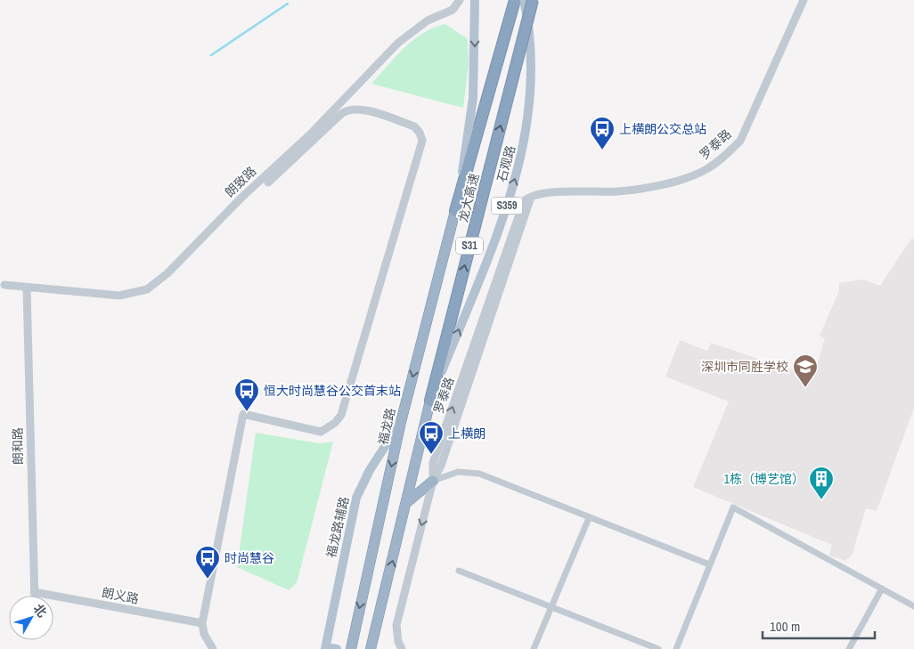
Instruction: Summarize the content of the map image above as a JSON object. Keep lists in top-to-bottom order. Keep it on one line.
{"streets":{"highway":["龙大高速","S31","福龙路"],"main road":["石观路","S359","福龙路辅路"],"street":["罗泰路","朗致路","朗和路","朗义路"]},"crossings":[["石观路","龙大高速"],["石观路","S31"],["朗致路","朗和路"],["龙大高速","S31"],["龙大高速","福龙路"],["福龙路","福龙路辅路"],["朗和路","朗义路"]],"places":{"bus stop":["上横朗公交总站","恒大时尚慧谷公交首末站","上横朗","时尚慧谷"],"school or university":["深圳市同胜学校"],"building":["1栋（博艺馆）"]},"scale_bar":"100 m","north":"top right"}
